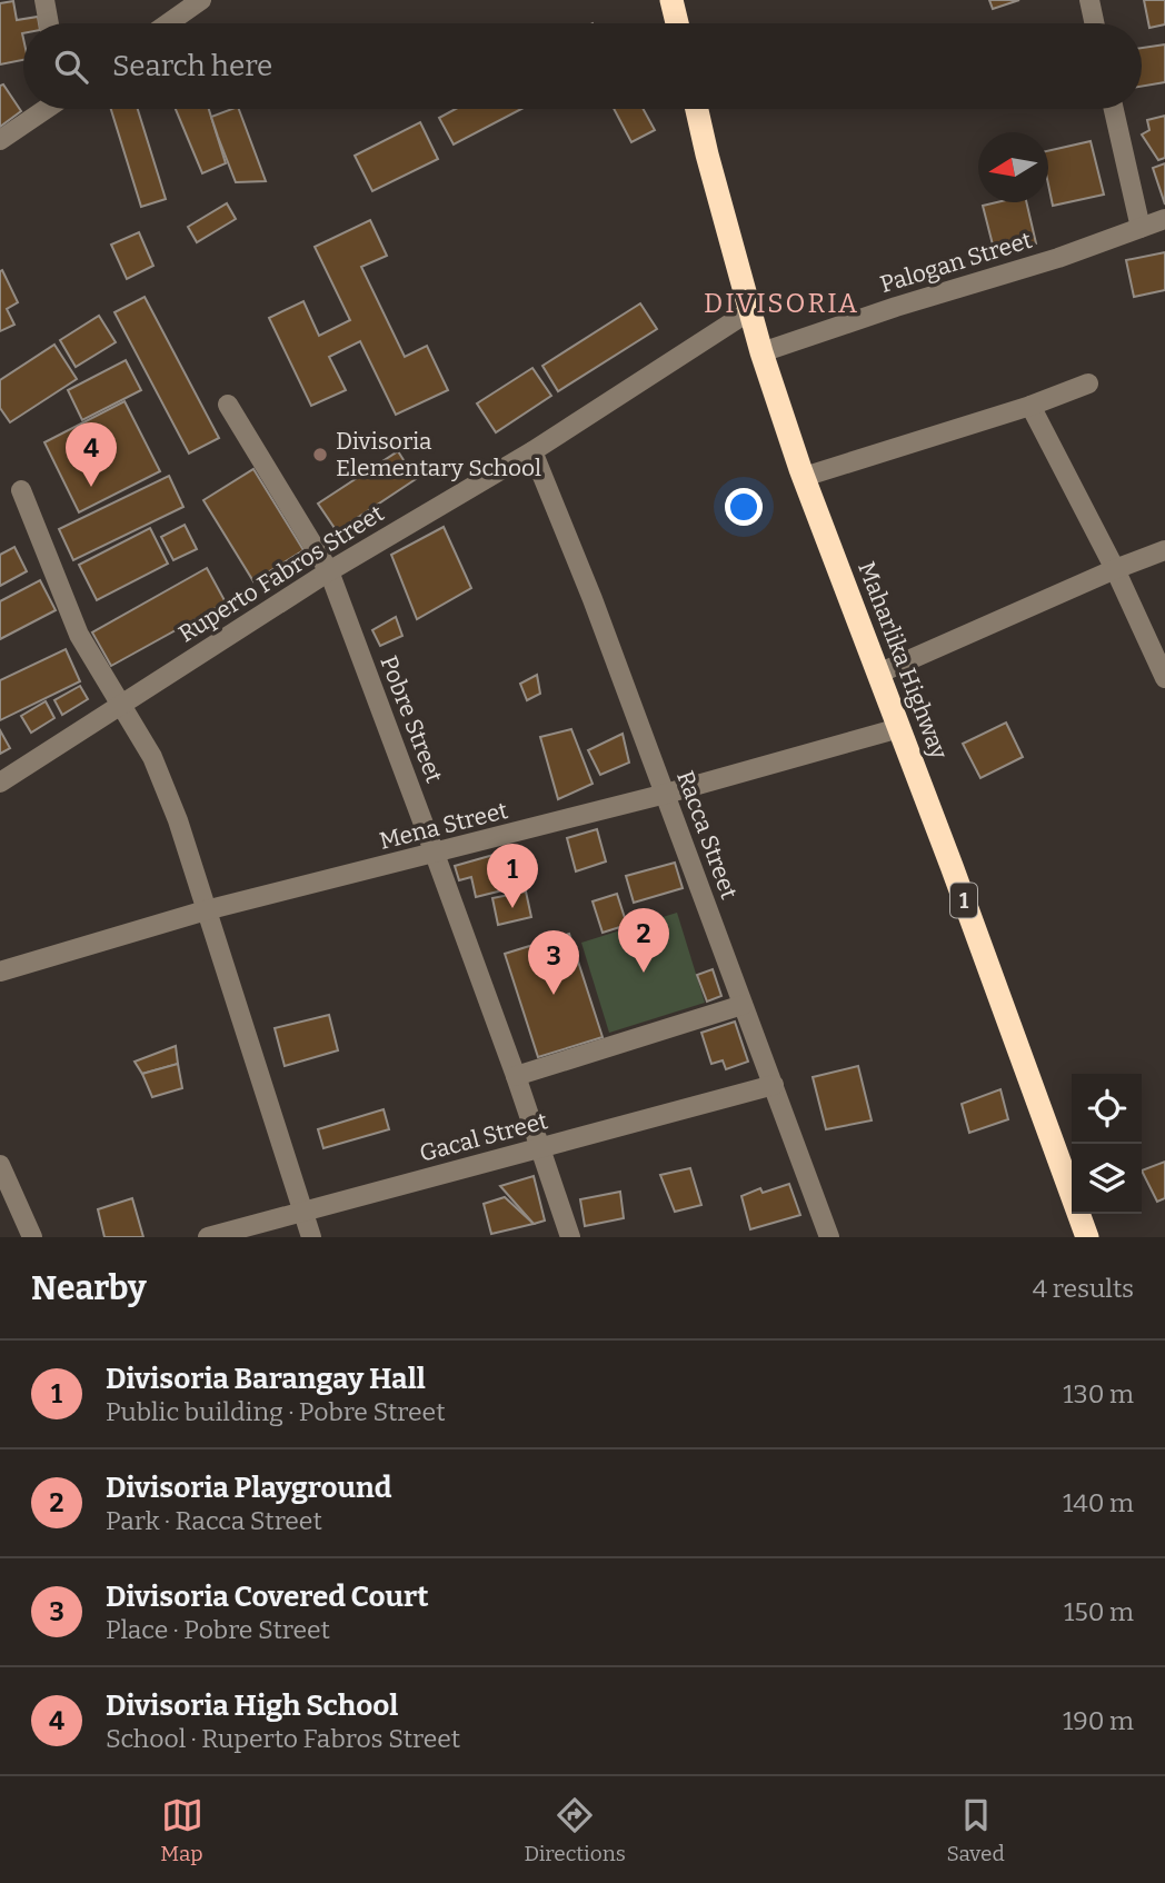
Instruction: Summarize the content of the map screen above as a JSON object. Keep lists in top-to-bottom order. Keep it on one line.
{"streets":{"highway":["Maharlika Highway","1"],"street":["Palogan Street","Ruperto Fabros Street","Pobre Street","Mena Street","Racca Street","Gacal Street"]},"crossings":[["Palogan Street","Maharlika Highway"],["Ruperto Fabros Street","Maharlika Highway"],["Ruperto Fabros Street","Pobre Street"],["Ruperto Fabros Street","Racca Street"],["Maharlika Highway","Mena Street"],["Pobre Street","Mena Street"],["Pobre Street","Gacal Street"],["Mena Street","Racca Street"],["Racca Street","Gacal Street"]],"districts":["DIVISORIA"],"places":["Divisoria Elementary School"],"north":"left","page":{"search":"Search here","pins":["4","1","2","3"],"heading":["Nearby","4 results"],"list":[{"mark":"1","name":"Divisoria Barangay Hall","note":"Public building · Pobre Street","value":"130 m"},{"mark":"2","name":"Divisoria Playground","note":"Park · Racca Street","value":"140 m"},{"mark":"3","name":"Divisoria Covered Court","note":"Place · Pobre Street","value":"150 m"},{"mark":"4","name":"Divisoria High School","note":"School · Ruperto Fabros Street","value":"190 m"}],"nav":["Map","Directions","Saved"]}}
